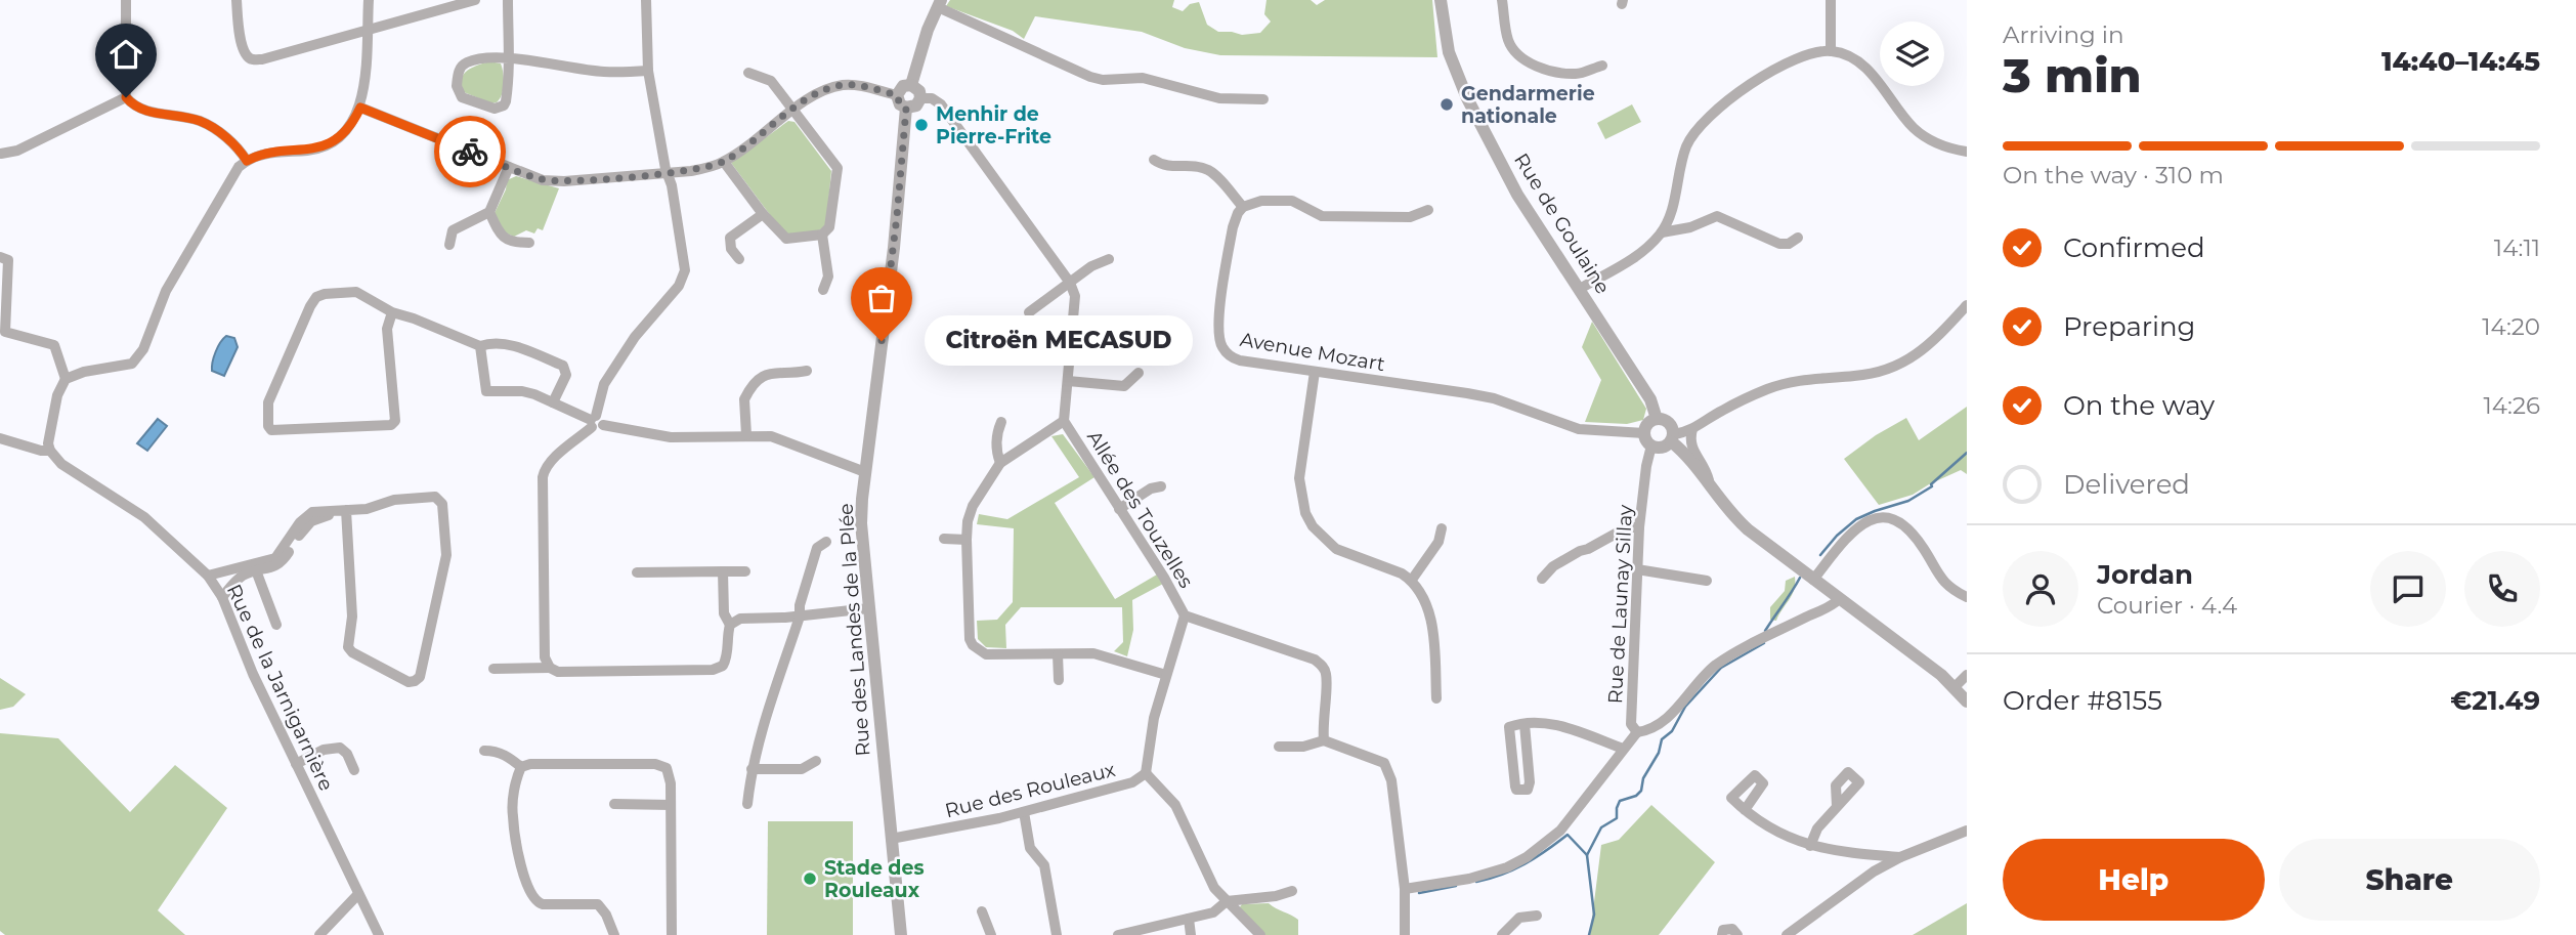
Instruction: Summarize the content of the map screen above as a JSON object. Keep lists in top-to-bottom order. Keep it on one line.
{"streets":{"street":["Rue de Goulaine","Avenue Mozart","Allée des Touzelles","Rue de Launay Sillay","Rue des Landes de la Plée","Rue de la Jarnigarnière","Rue des Rouleaux"]},"crossings":[["Rue de Goulaine","Avenue Mozart"],["Rue de Goulaine","Rue de Launay Sillay"],["Avenue Mozart","Rue de Launay Sillay"],["Rue des Landes de la Plée","Rue des Rouleaux"]],"places":["Gendarmerie nationale","Menhir de Pierre-Frite","Citroën MECASUD","Stade des Rouleaux"],"page":{"heading":["3 min","Arriving in","14:40–14:45"],"panel":["Jordan","Courier · 4.4","Order #8155","€21.49"],"bar":"On the way · 310 m","list":[["Confirmed","14:11"],["Preparing","14:20"],["On the way","14:26"],"Delivered"],"bubble":"Citroën MECASUD","buttons":["Help","Share"]}}
